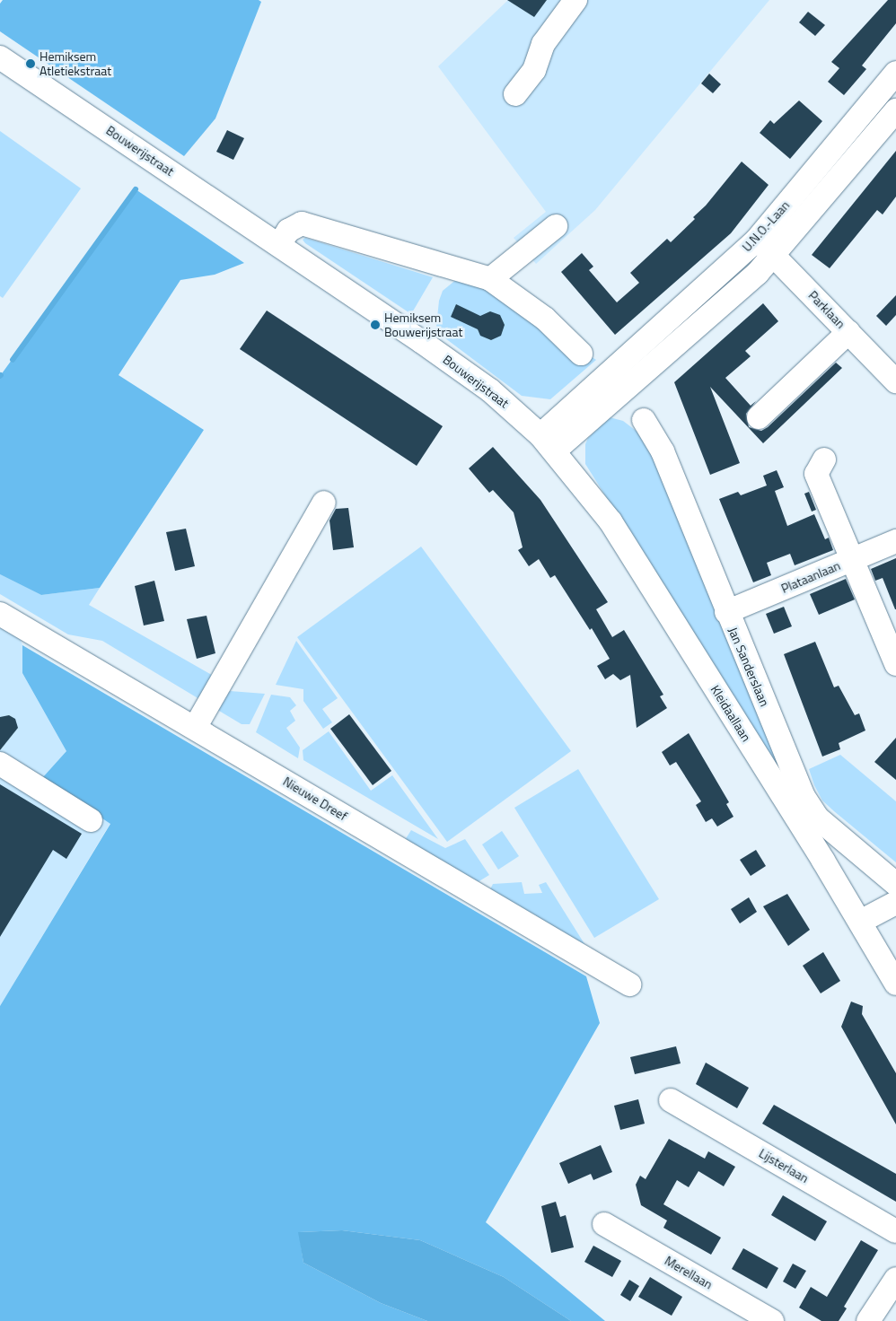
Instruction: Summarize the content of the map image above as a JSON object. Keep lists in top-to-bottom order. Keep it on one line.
{"streets":{"street":["Bouwerijstraat","U.N.O.-Laan","Parklaan","Plataanlaan","Jan Sanderslaan","Kleidaallaan","Nieuwe Dreef","Lijsterlaan","Merellaan"]},"crossings":[["Bouwerijstraat","U.N.O.-Laan"],["Bouwerijstraat","Kleidaallaan"],["U.N.O.-Laan","Parklaan"],["U.N.O.-Laan","Kleidaallaan"],["Plataanlaan","Jan Sanderslaan"]],"places":["Hemiksem Atletiekstraat","Hemiksem Bouwerijstraat"]}
